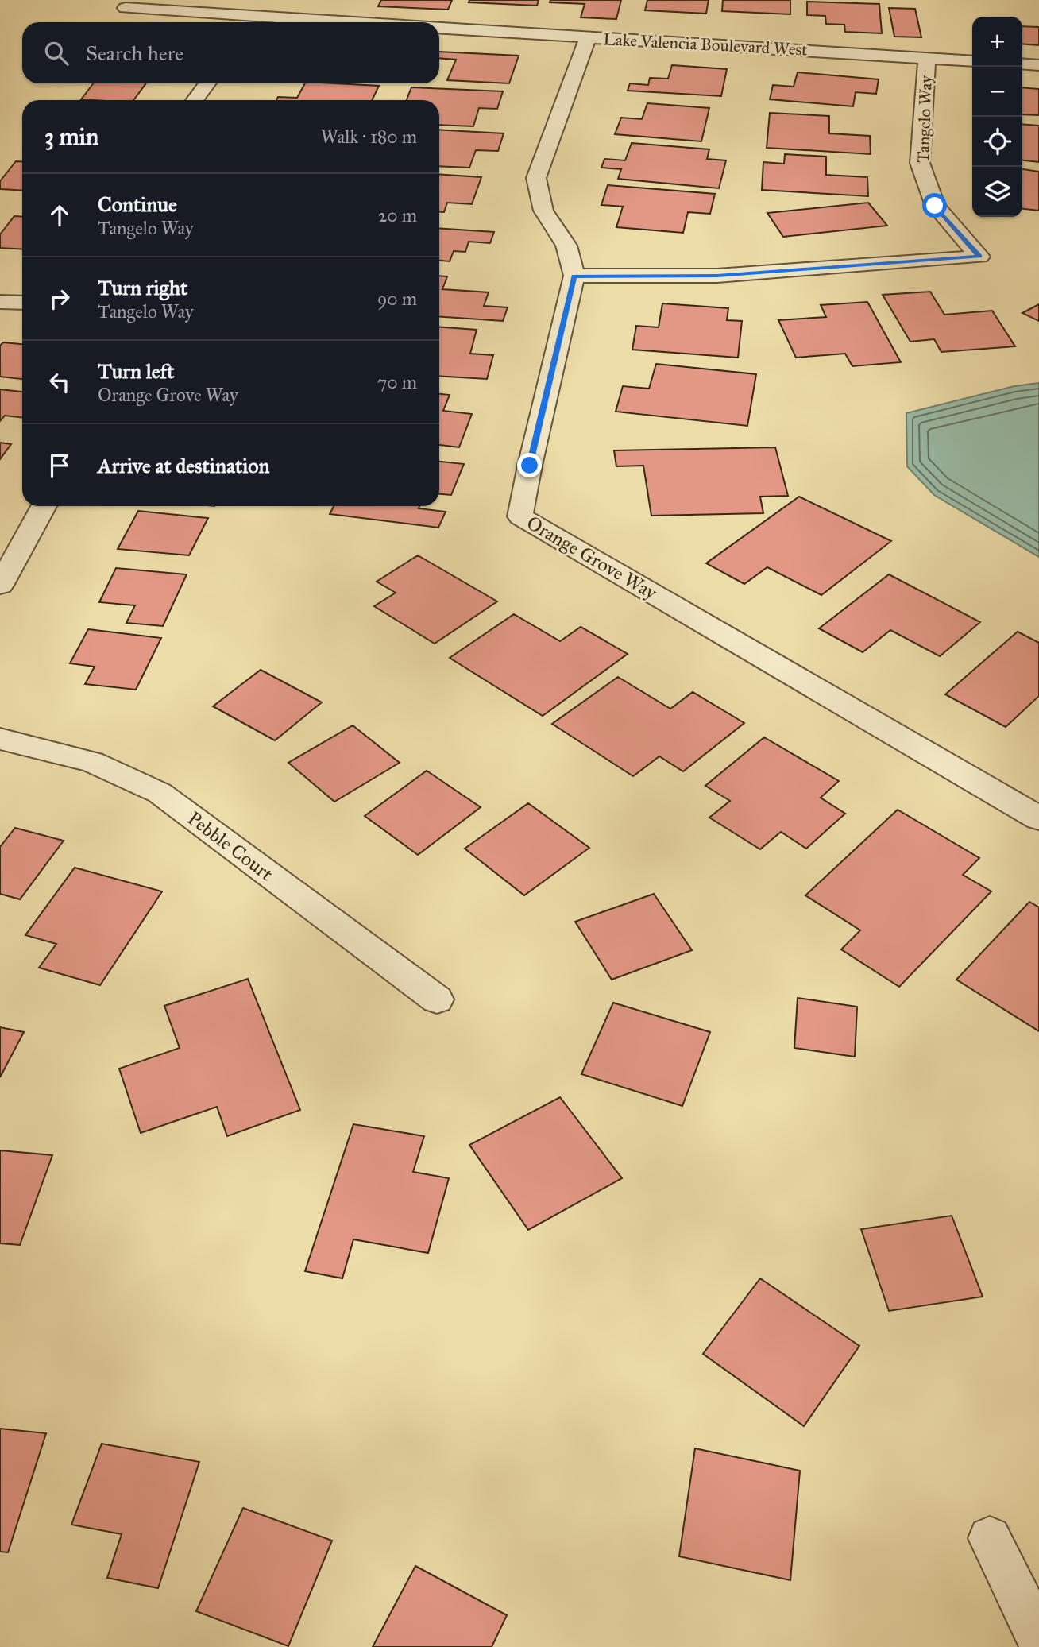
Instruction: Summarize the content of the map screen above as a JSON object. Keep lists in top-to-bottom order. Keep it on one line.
{"streets":{"street":["Lake Valencia Boulevard West","Tangelo Way","Orange Grove Way","Pebble Court"]},"crossings":[["Lake Valencia Boulevard West","Tangelo Way"],["Lake Valencia Boulevard West","Orange Grove Way"],["Tangelo Way","Orange Grove Way"]],"page":{"map_buttons":["+","−"],"search":"Search here","heading":["3 min","Walk · 180 m"],"list":[["Continue","Tangelo Way","20 m"],["Turn right","Tangelo Way","90 m"],["Turn left","Orange Grove Way","70 m"],"Arrive at destination"]}}
